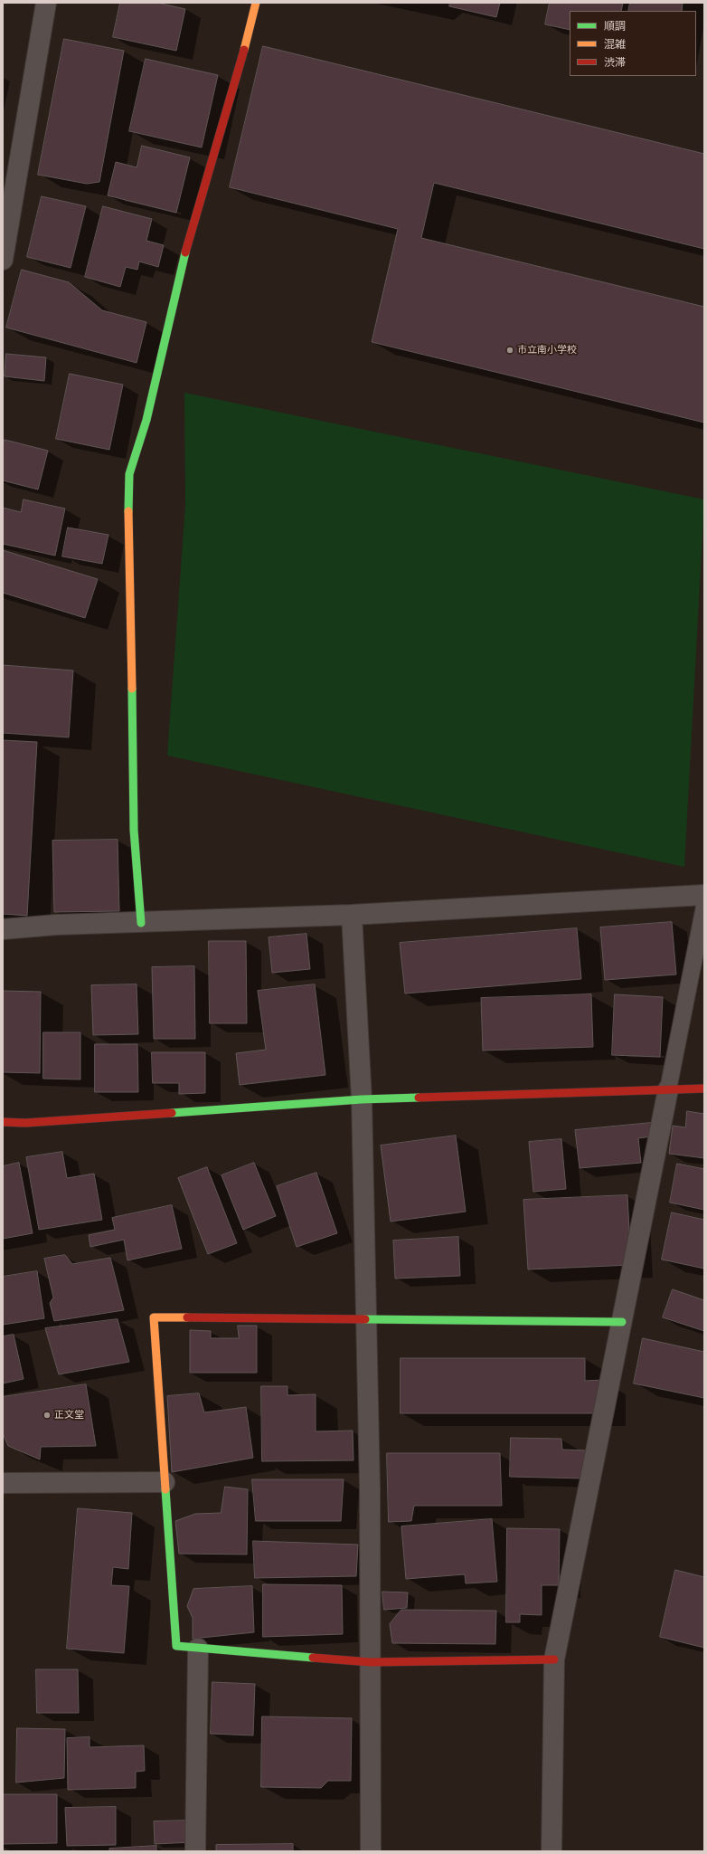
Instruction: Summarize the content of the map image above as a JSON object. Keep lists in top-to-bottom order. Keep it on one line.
{"places":["市立南小学校","正文堂"],"legend":["順調","混雑","渋滞"]}
